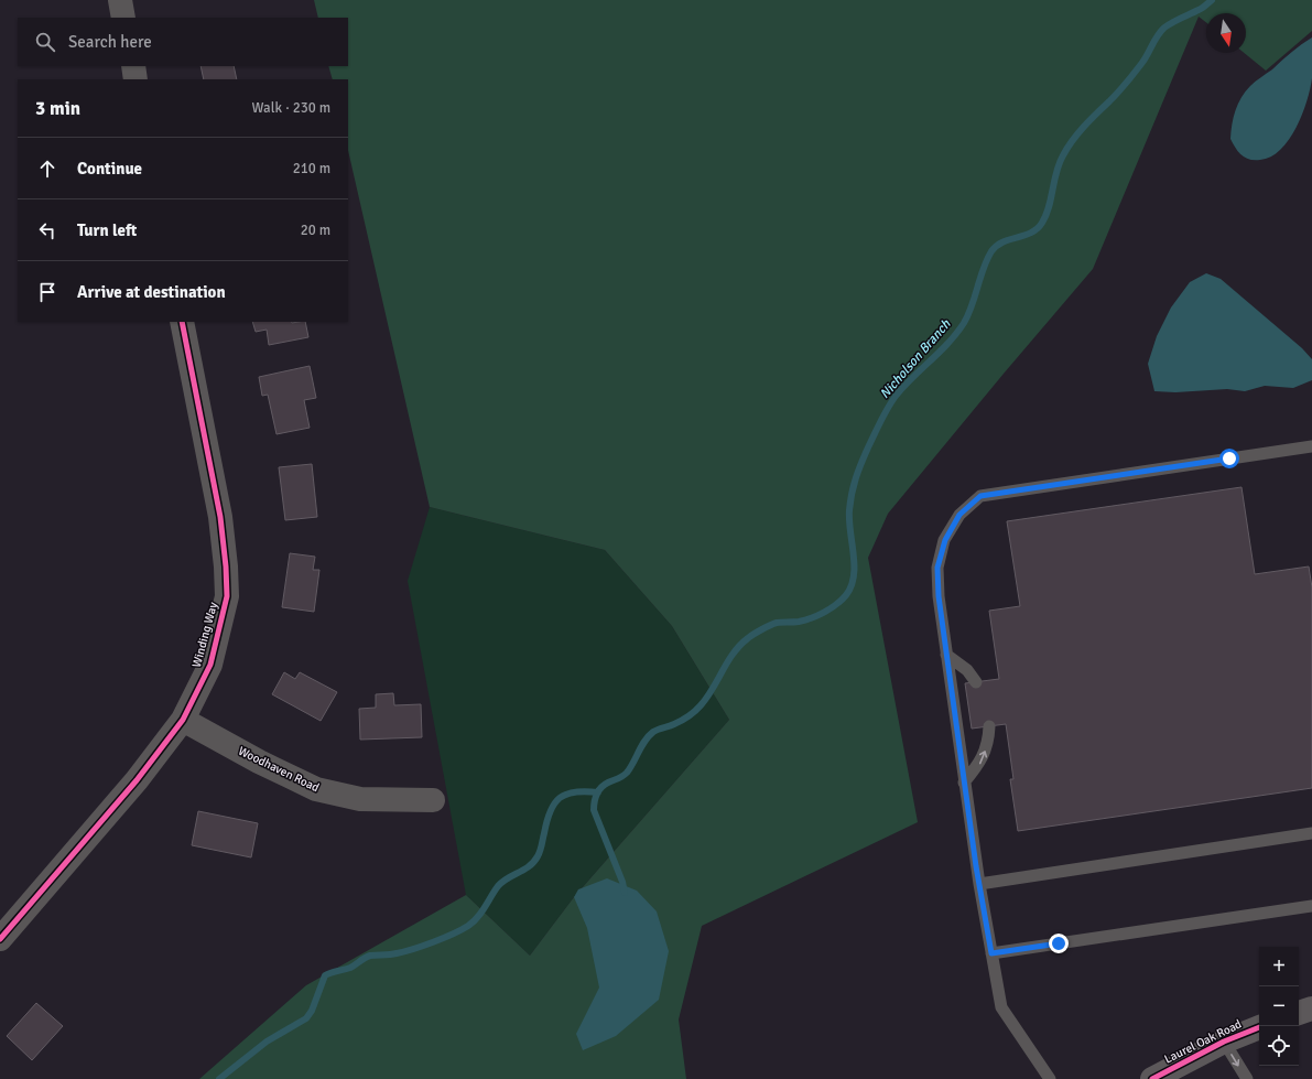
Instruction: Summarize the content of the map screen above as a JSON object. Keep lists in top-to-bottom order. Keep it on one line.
{"streets":{"street":["Winding Way","Woodhaven Road","Laurel Oak Road"]},"crossings":[["Winding Way","Woodhaven Road"]],"water":["Nicholson Branch"],"north":"bottom","page":{"search":"Search here","heading":["3 min","Walk · 230 m"],"list":[["Continue","210 m"],["Turn left","20 m"],"Arrive at destination"],"map_buttons":["+","−"]}}
